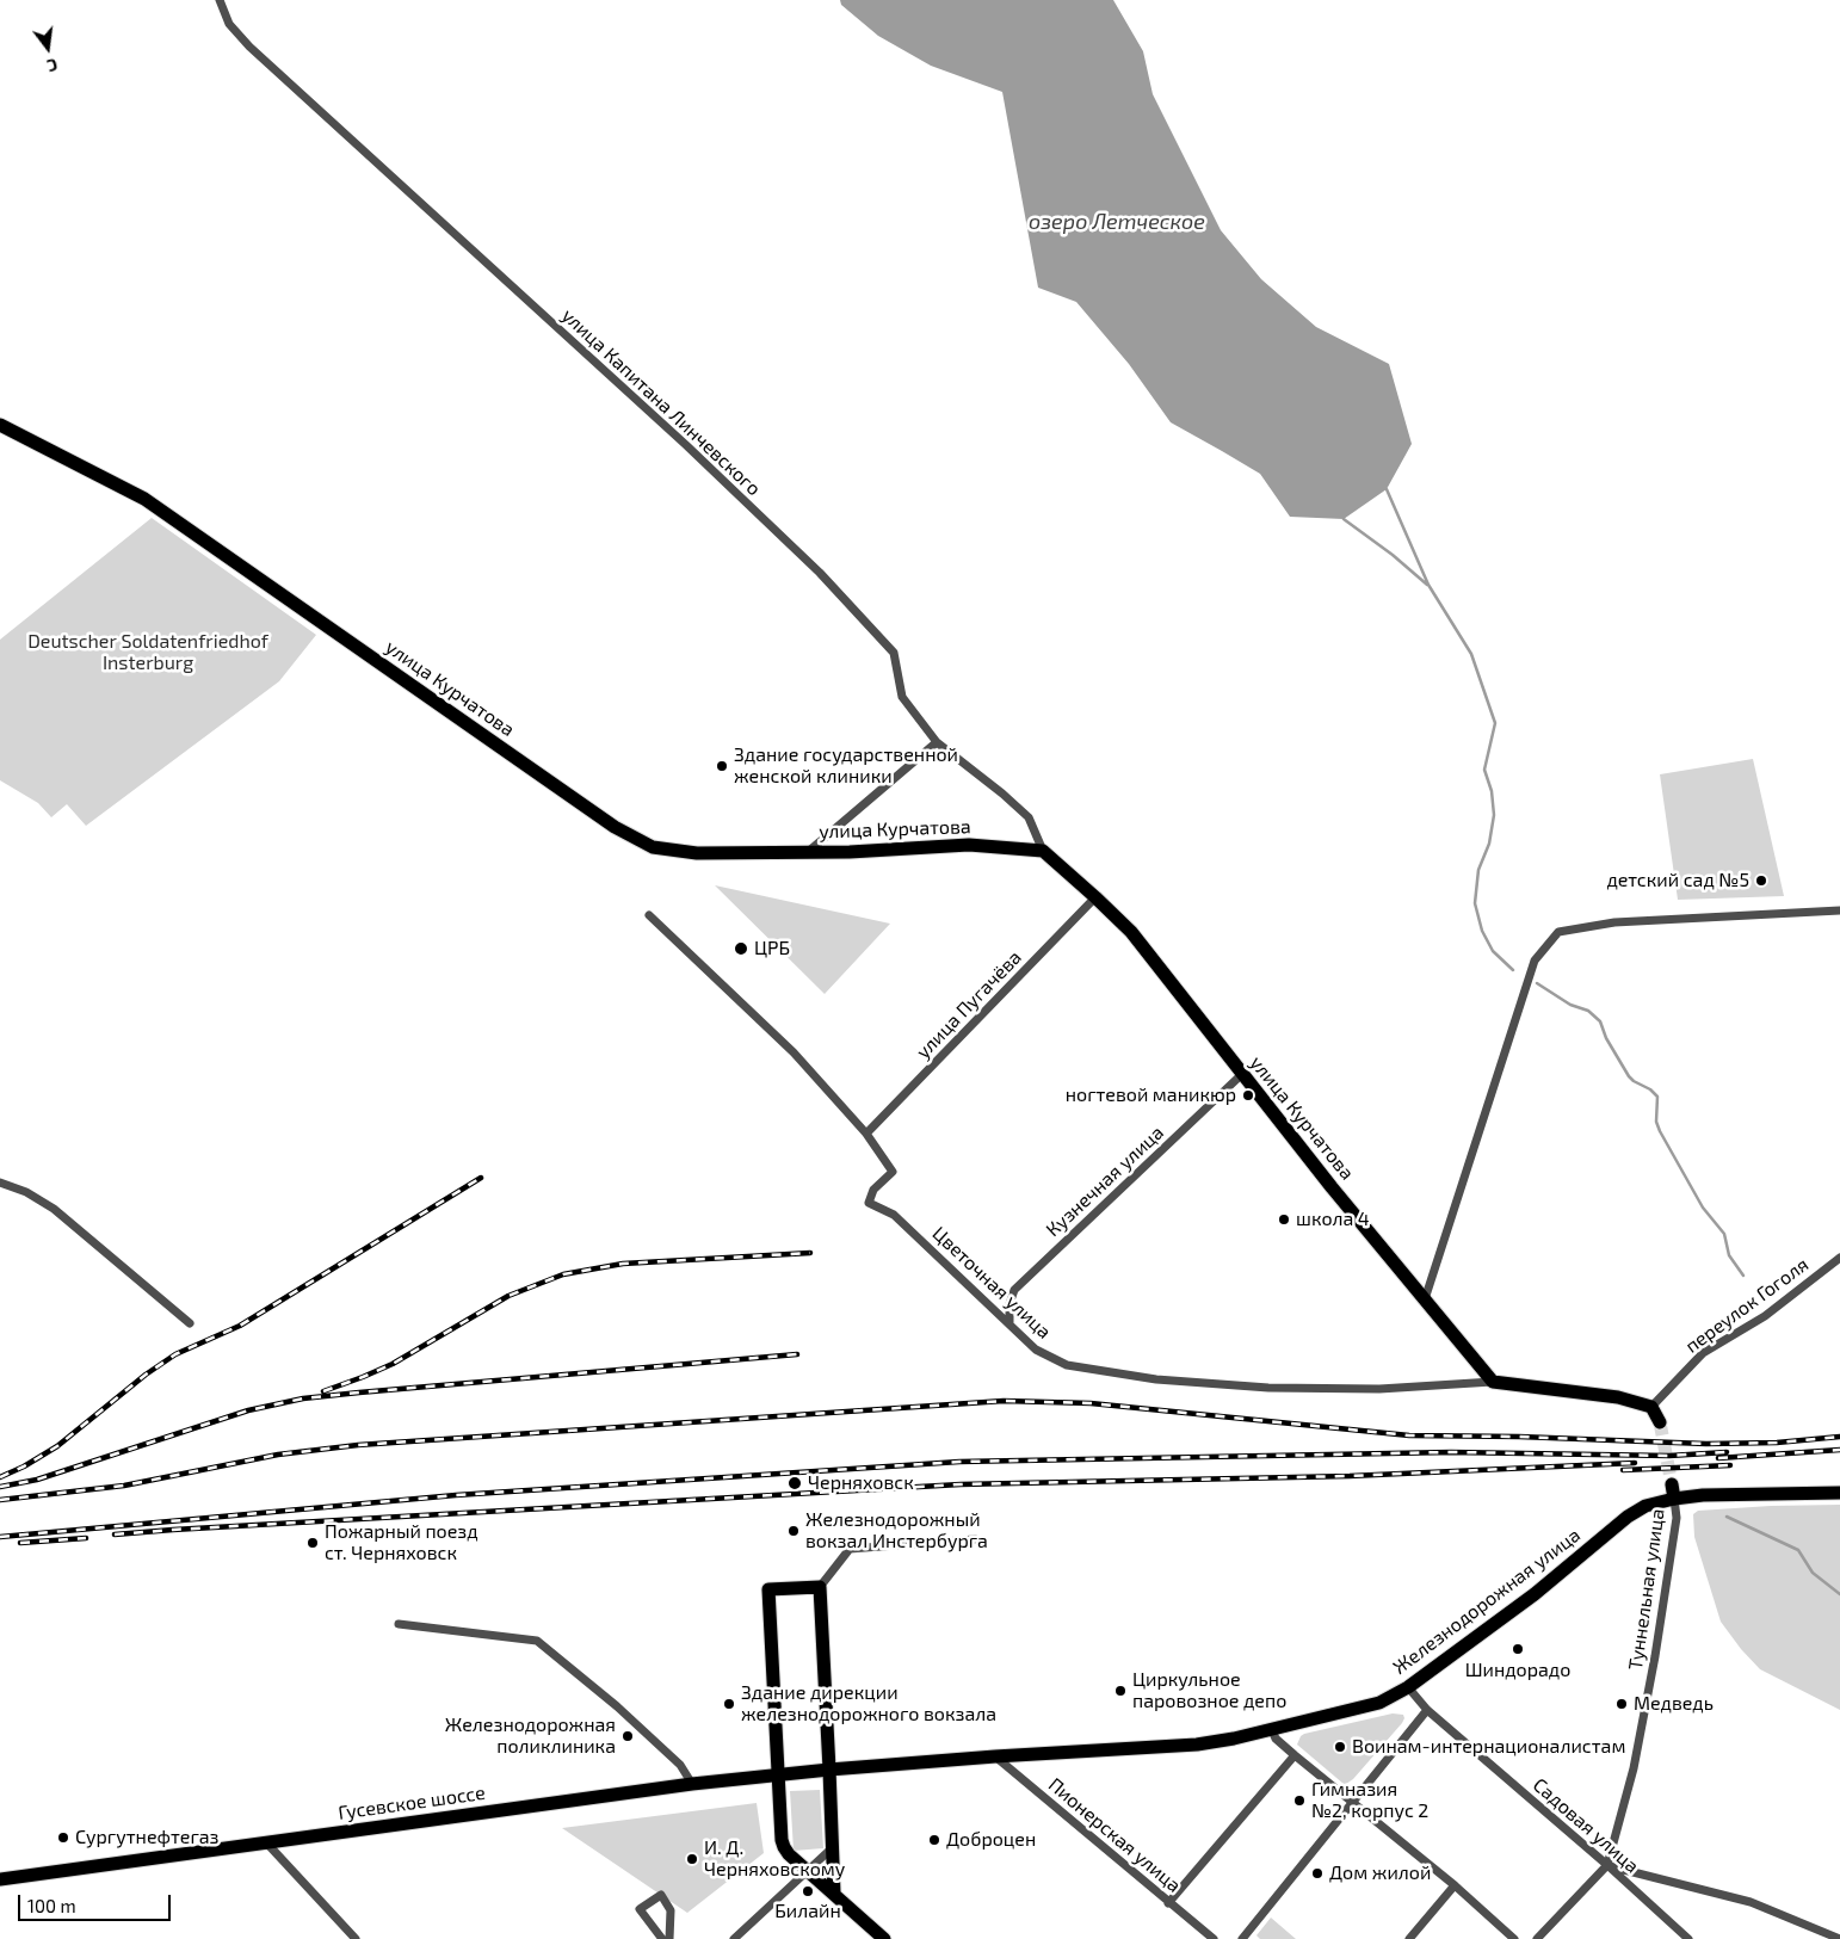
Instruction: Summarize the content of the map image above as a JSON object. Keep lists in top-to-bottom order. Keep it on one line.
{"streets":{"main road":["улица Курчатова","Железнодорожная улица","Гусевское шоссе"],"street":["улица Капитана Линчевского","улица Пугачёва","Кузнечная улица","Цветочная улица","переулок Гоголя","Туннельная улица","Садовая улица","Пионерская улица"]},"crossings":[["улица Капитана Линчевского","улица Курчатова"],["улица Курчатова","улица Пугачёва"],["улица Курчатова","Кузнечная улица"],["улица Курчатова","Цветочная улица"],["улица Пугачёва","Цветочная улица"],["Кузнечная улица","Цветочная улица"],["Туннельная улица","Железнодорожная улица"],["Туннельная улица","Садовая улица"],["Железнодорожная улица","Гусевское шоссе"],["Железнодорожная улица","Садовая улица"],["Железнодорожная улица","Пионерская улица"]],"water":["озеро Летческое"],"parks":["Deutscher Soldatenfriedhof Insterburg"],"places":["Здание государственной женской клиники","детский сад №5","ЦРБ","ногтевой маникюр","школа 4","Черняховск","Железнодорожный вокзал Инстербурга","Пожарный поезд ст. Черняховск","Шиндорадо","Циркульное паровозное депо","Здание дирекции железнодорожного вокзала","Медведь","Железнодорожная поликлиника","Воинам-интернационалистам","Гимназия №2, корпус 2","Сургутнефтегаз","Доброцен","И. Д. Черняховскому","Дом жилой","Билайн"],"scale_bar":"100 m","north":"bottom"}
